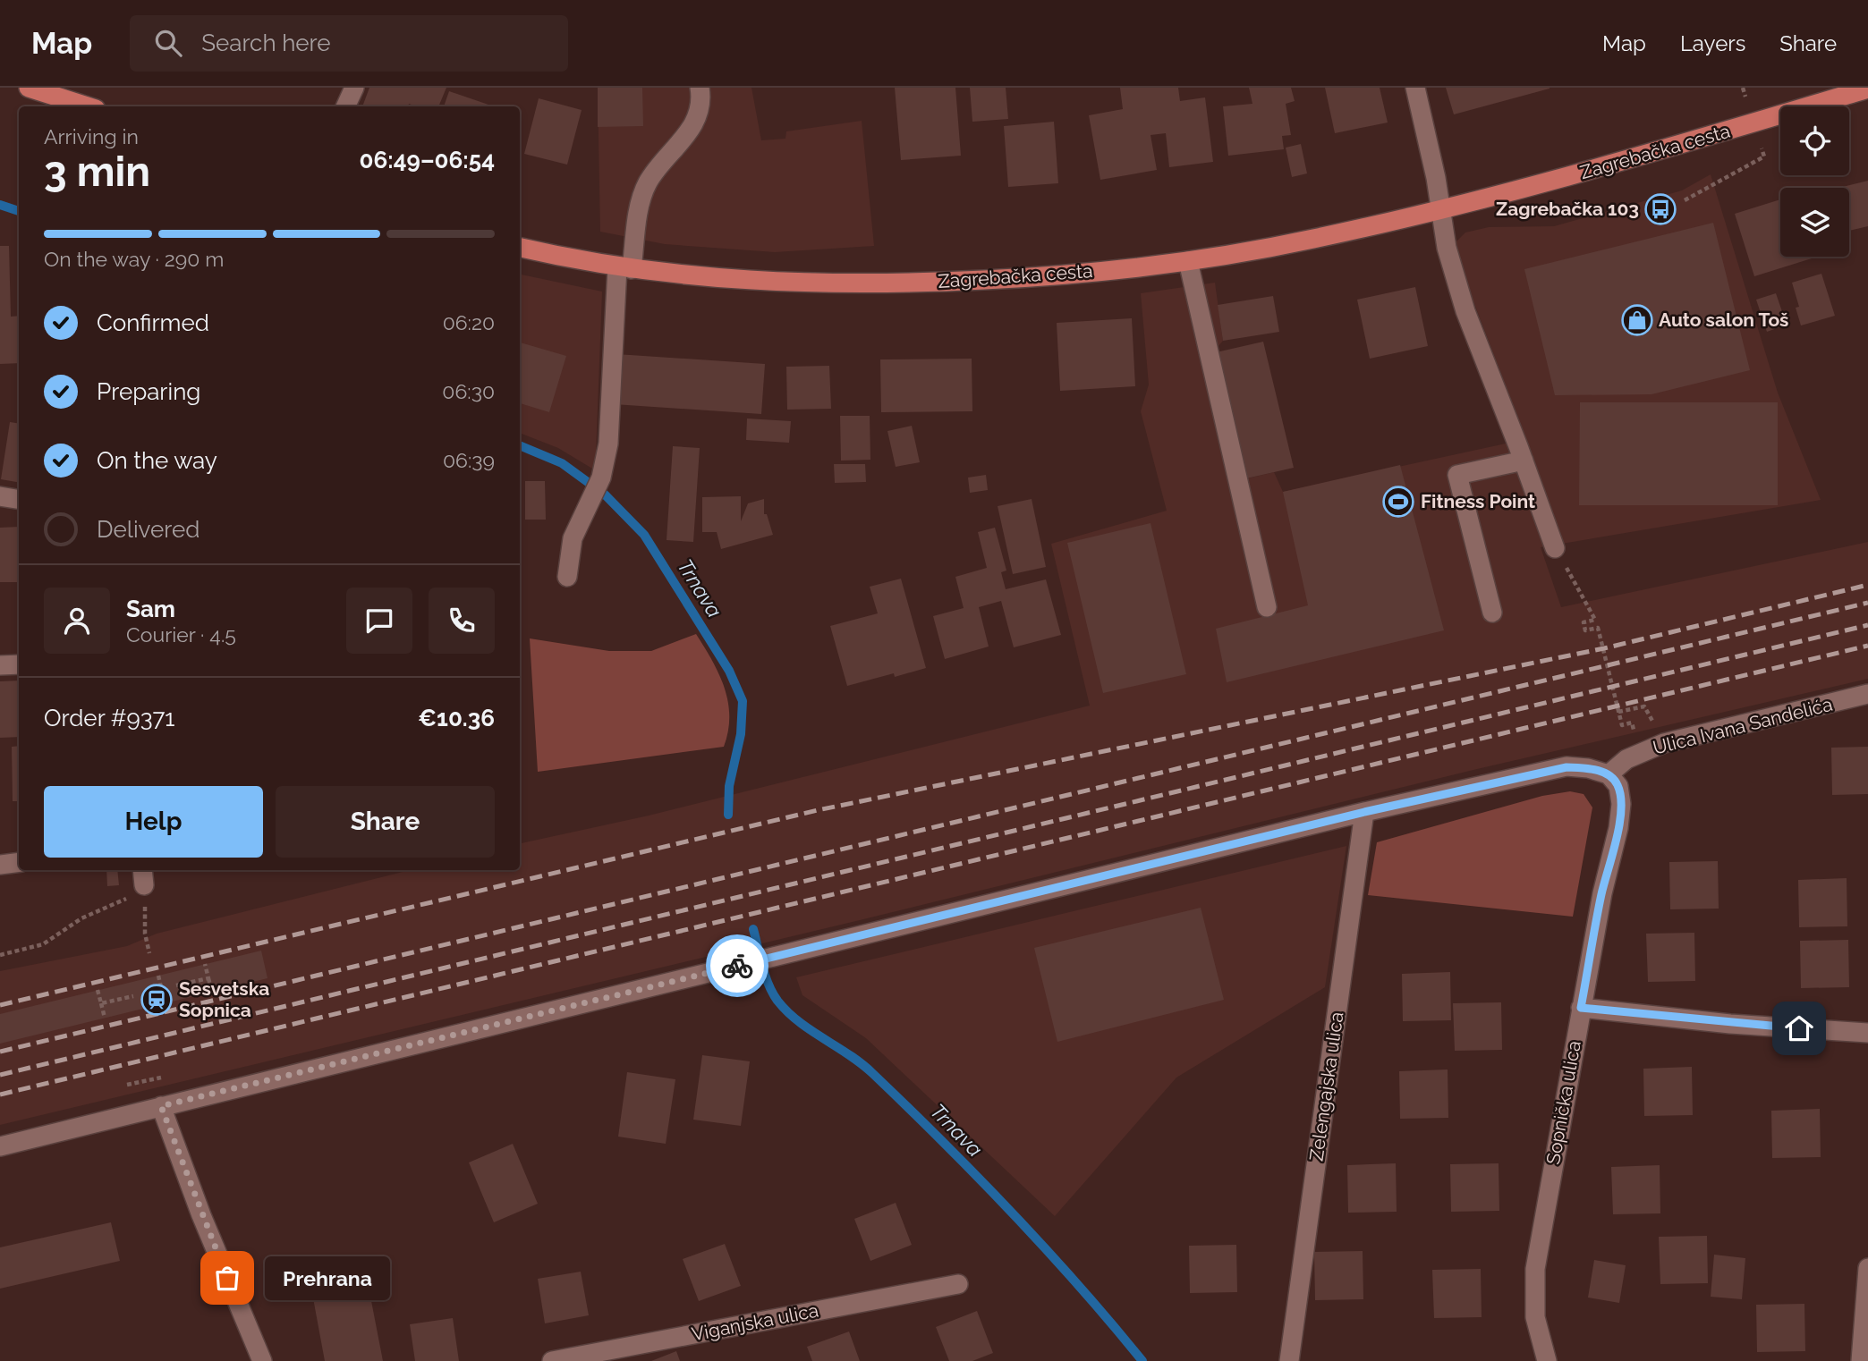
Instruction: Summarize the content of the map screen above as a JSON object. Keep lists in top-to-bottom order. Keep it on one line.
{"streets":{"main road":["Zagrebačka cesta"],"street":["Ulica Ivana Sandelića","Zelengajska ulica","Sopnička ulica","Viganjska ulica"]},"crossings":[["Ulica Ivana Sandelića","Sopnička ulica"]],"water":["Trnava"],"places":{"bus stop":["Zagrebačka 103"],"shop":["Auto salon Toš"],"sports":["Fitness Point"],"station":["Sesvetska Sopnica"],"other":["Prehrana"]},"page":{"header":"Map","search":"Search here","nav":["Map","Layers","Share"],"heading":["3 min","Arriving in","06:49–06:54"],"panel":["Sam","Courier · 4.5","Order #9371","€10.36"],"bar":"On the way · 290 m","list":[["Confirmed","06:20"],["Preparing","06:30"],["On the way","06:39"],"Delivered"],"buttons":["Help","Share"],"bubble":"Prehrana"}}
